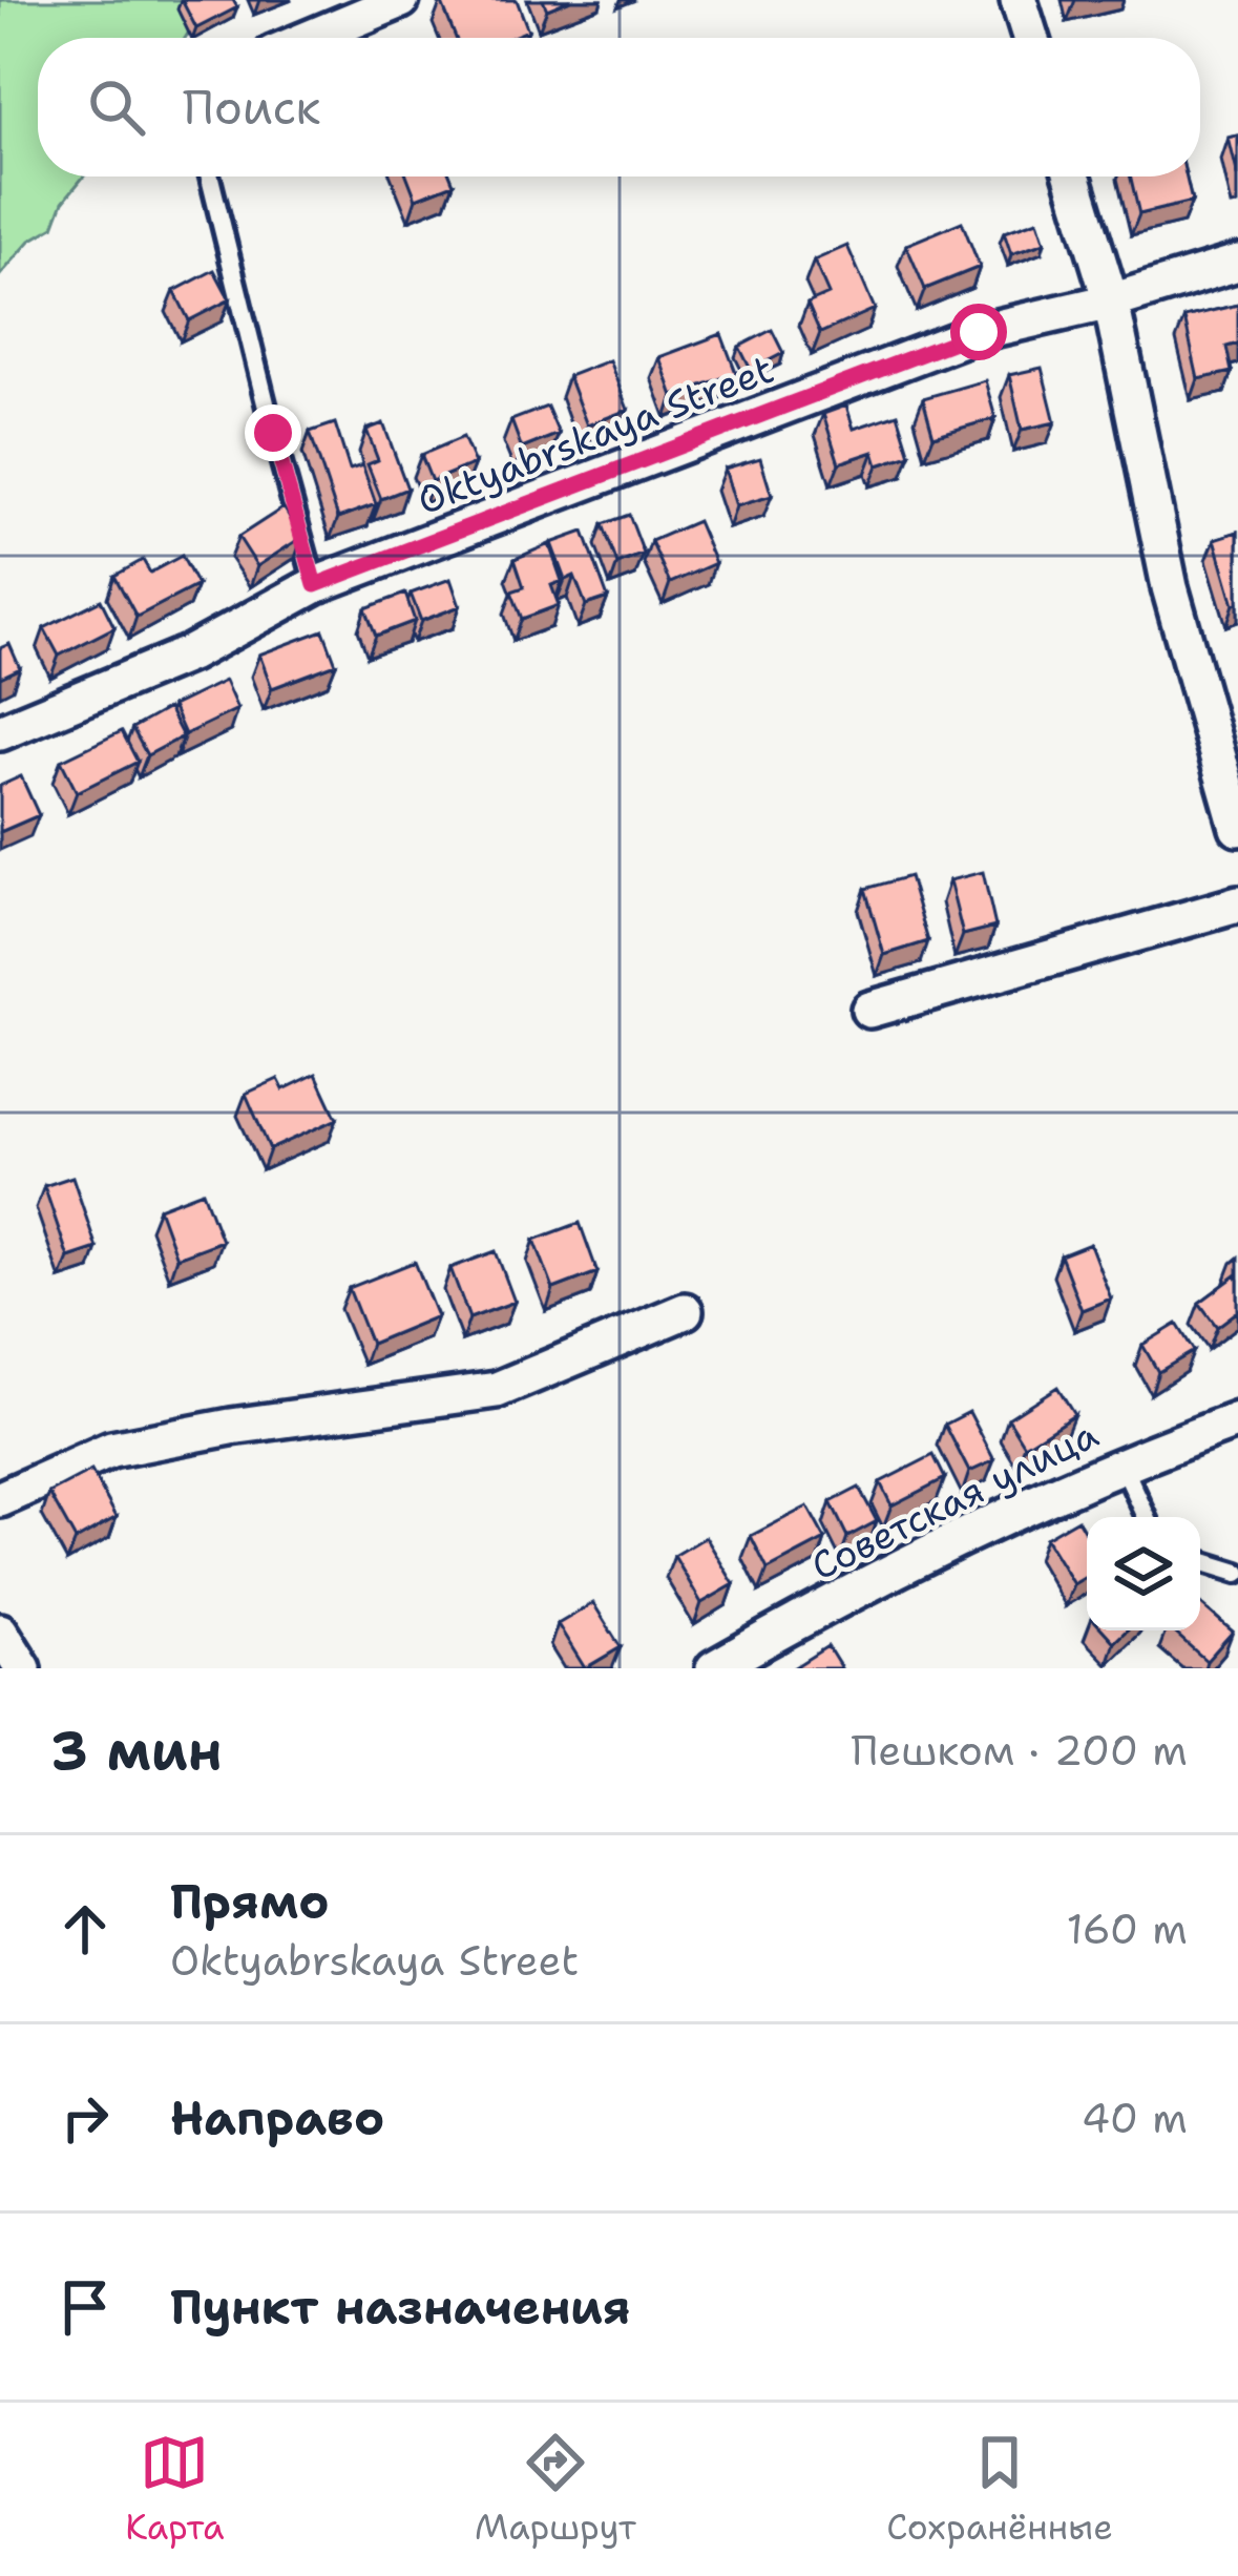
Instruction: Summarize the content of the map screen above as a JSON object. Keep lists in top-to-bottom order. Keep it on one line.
{"streets":{"street":["Oktyabrskaya Street","Советская улица"]},"page":{"search":"Поиск","heading":["3 мин","Пешком · 200 m"],"list":[["Прямо","Oktyabrskaya Street","160 m"],["Направо","40 m"],"Пункт назначения"],"nav":["Карта","Маршрут","Сохранённые"]}}
